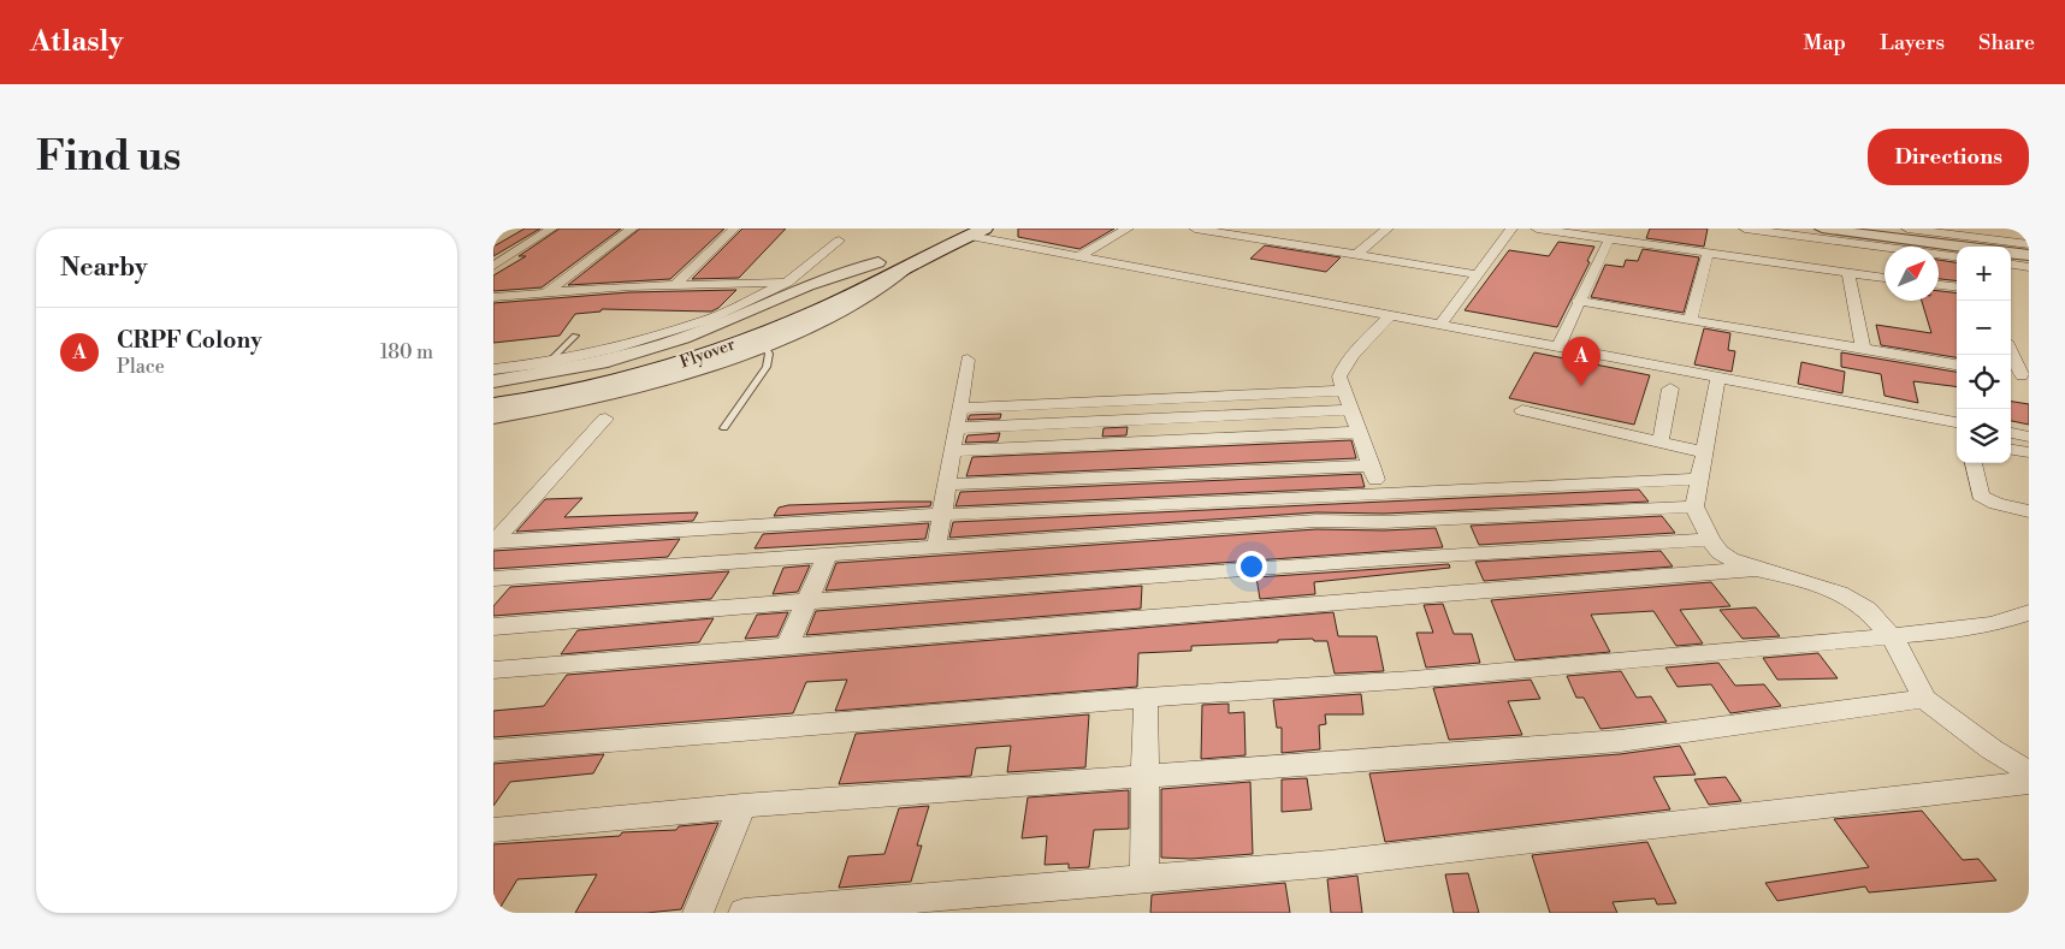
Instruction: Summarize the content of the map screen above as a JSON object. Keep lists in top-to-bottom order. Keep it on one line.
{"streets":{"main road":["Flyover"]},"north":"top right","page":{"header":"Atlasly","nav":["Map","Layers","Share"],"buttons":"Directions","title":"Find us","heading":"Nearby","map_buttons":["+","−"],"list":[{"mark":"A","name":"CRPF Colony","note":"Place","value":"180 m"}],"pins":"A"}}
